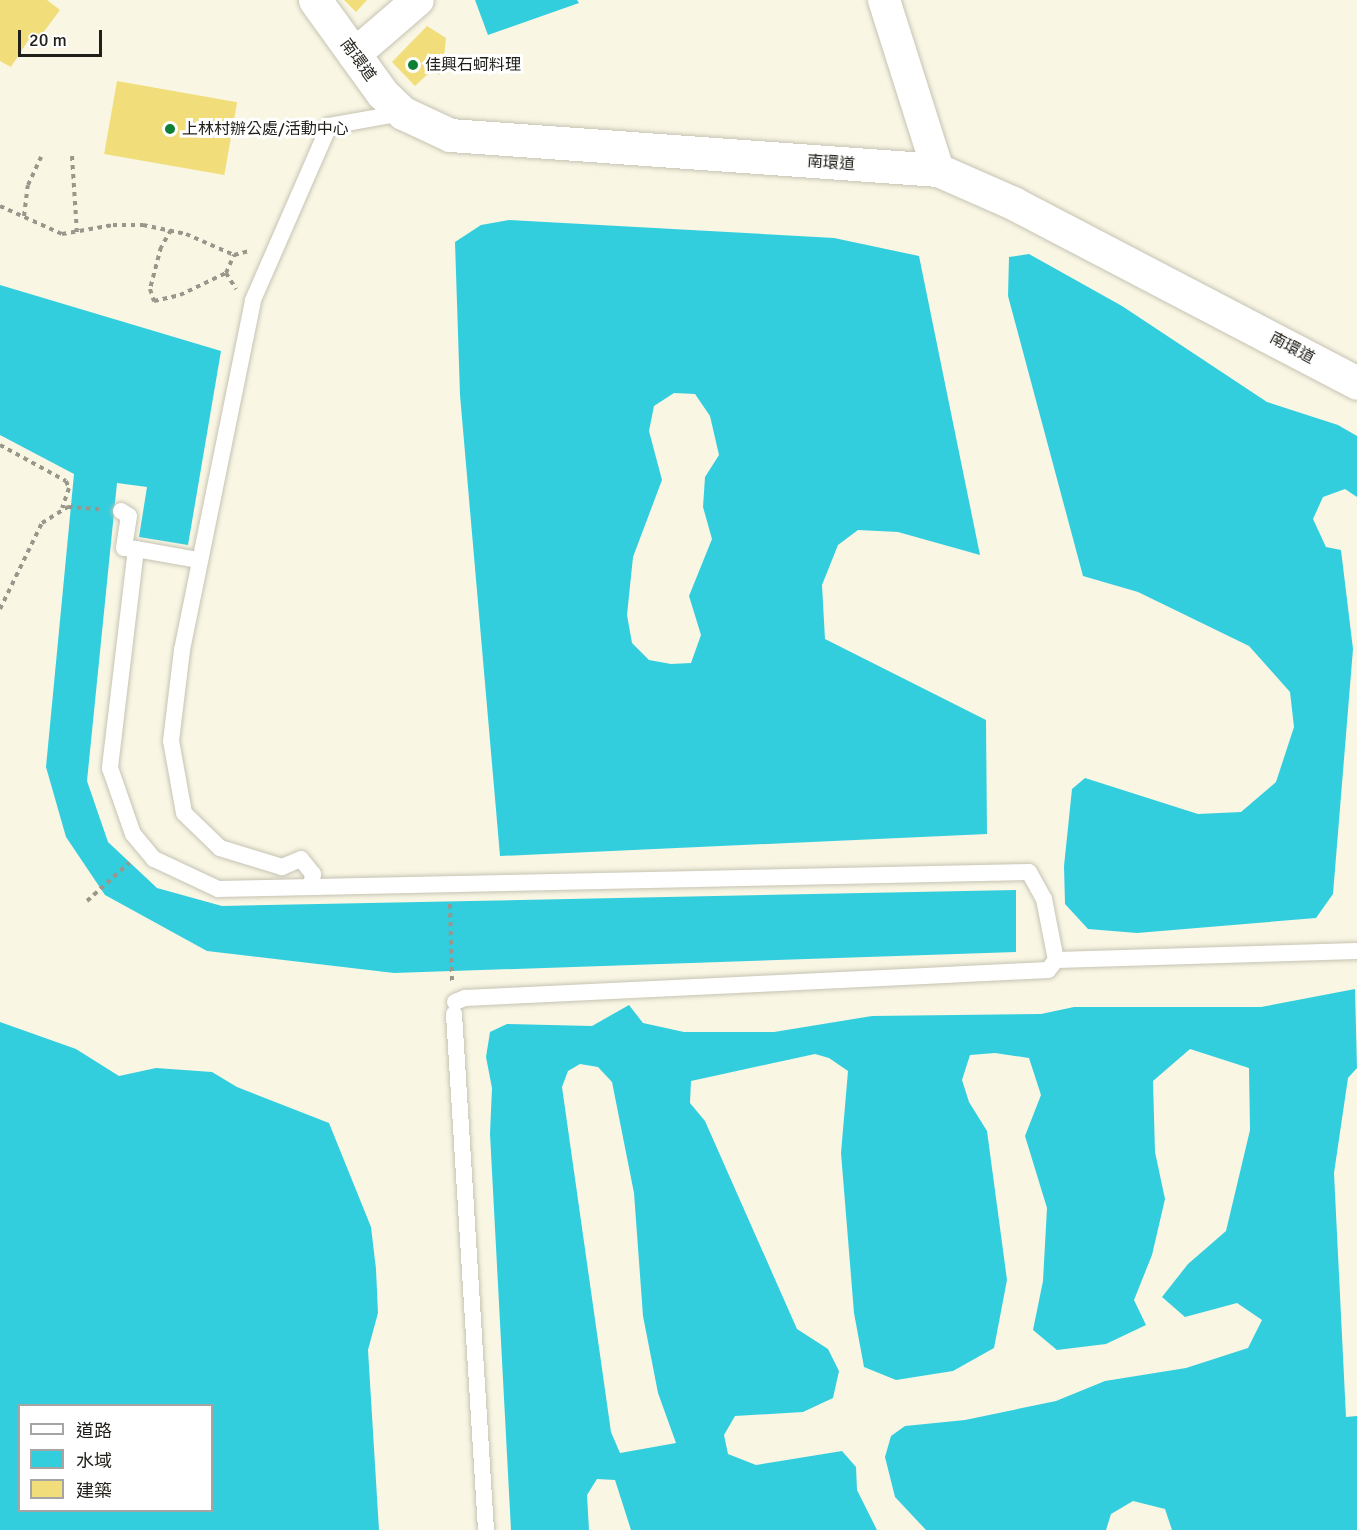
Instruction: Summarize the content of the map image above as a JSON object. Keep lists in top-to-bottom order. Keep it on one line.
{"streets":{"street":["南環道"]},"places":["佳興石蚵料理","上林村辦公處/活動中心"],"legend":["道路","水域","建築"],"scale_bar":"20 m"}
